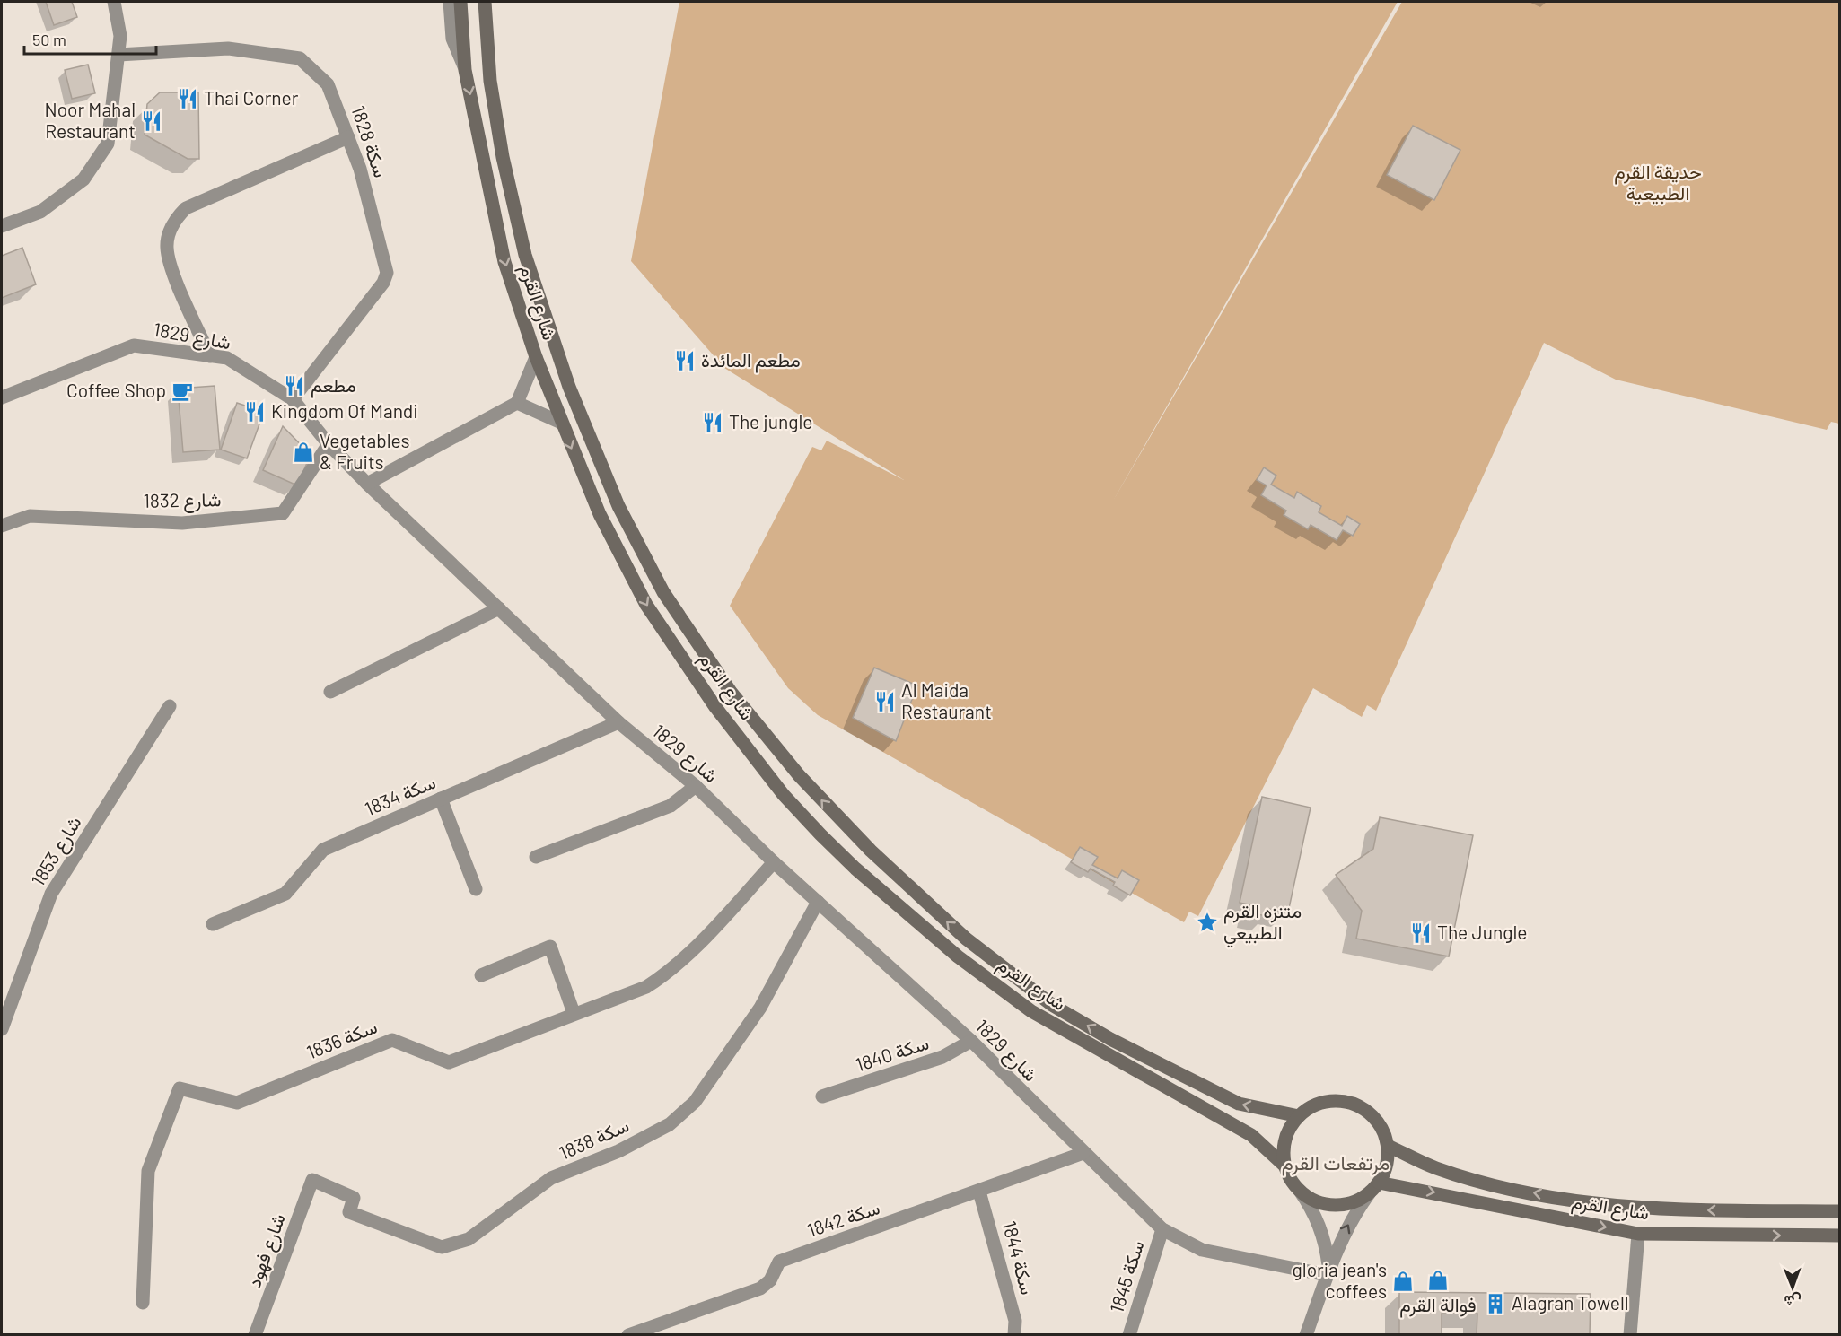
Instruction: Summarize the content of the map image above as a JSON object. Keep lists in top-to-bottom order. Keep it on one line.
{"streets":{"main road":["شارع القرم"],"street":["سكة 1828","1829 شارع","1832 شارع","سكة 1834","شارع 1853","سكة 1836","سكة 1840","1838 سكة","سكة 1842","شارع فهود","سكة 1844","1845 سكة"]},"crossings":[["سكة 1828","1829 شارع"],["1829 شارع","1832 شارع"],["1829 شارع","سكة 1834"],["1829 شارع","سكة 1836"],["1829 شارع","سكة 1840"],["1829 شارع","1838 سكة"],["1829 شارع","سكة 1842"],["1829 شارع","1845 سكة"],["1838 سكة","شارع فهود"],["سكة 1842","سكة 1844"]],"districts":["مرتفعات القرم"],"parks":["حديقة القرم الطبيعية"],"places":{"restaurant":["Thai Corner","Noor Mahal Restaurant","مطعم المائدة","مطعم","Kingdom Of Mandi","The jungle","Al Maida Restaurant","The Jungle"],"cafe":["Coffee Shop"],"shop":["Vegetables & Fruits","فوالة القرم","gloria jean's coffees"],"place":["متنزه القرم الطبيعي"],"building":["Alagran Towell"]},"scale_bar":"50 m","north":"bottom"}
